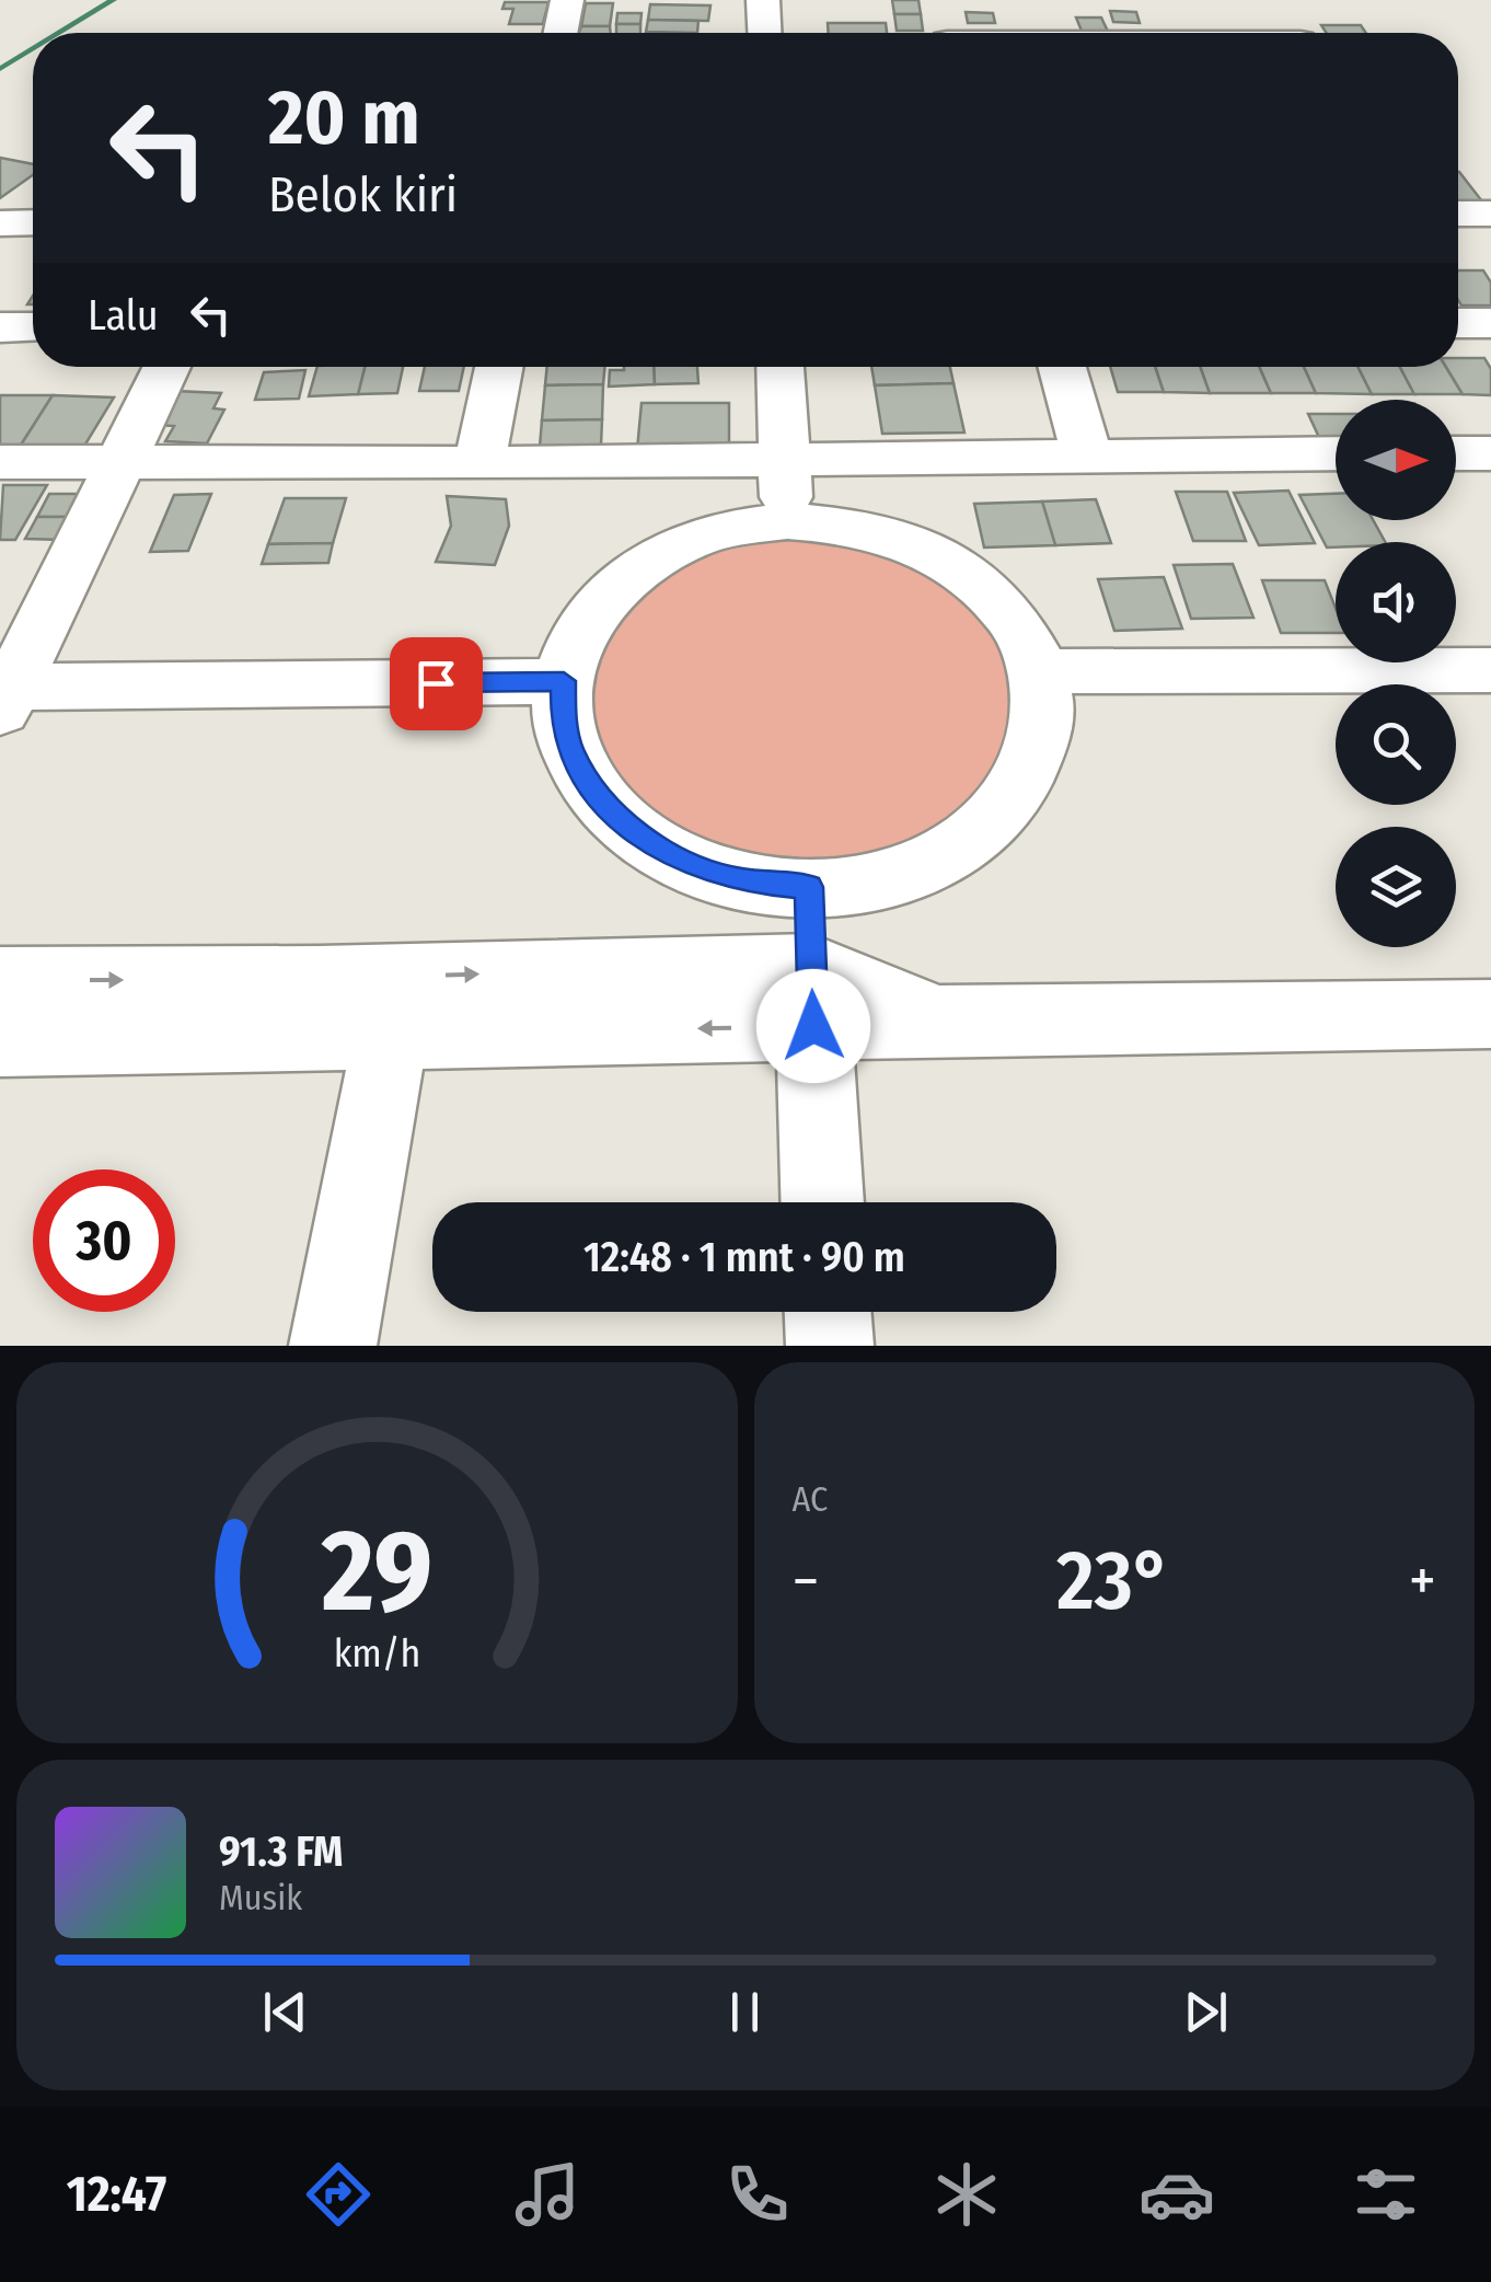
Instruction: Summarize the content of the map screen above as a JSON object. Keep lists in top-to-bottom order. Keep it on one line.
{"north":"right","page":{"turn":["20 m","Belok kiri"],"then":"Lalu","limit":"30","trip":"12:48 · 1 mnt · 90 m","tile":"AC","heat":["−","23°","+"],"song":["91.3 FM","Musik"],"tabs":"12:47","gauge":["29","km/h"]}}
